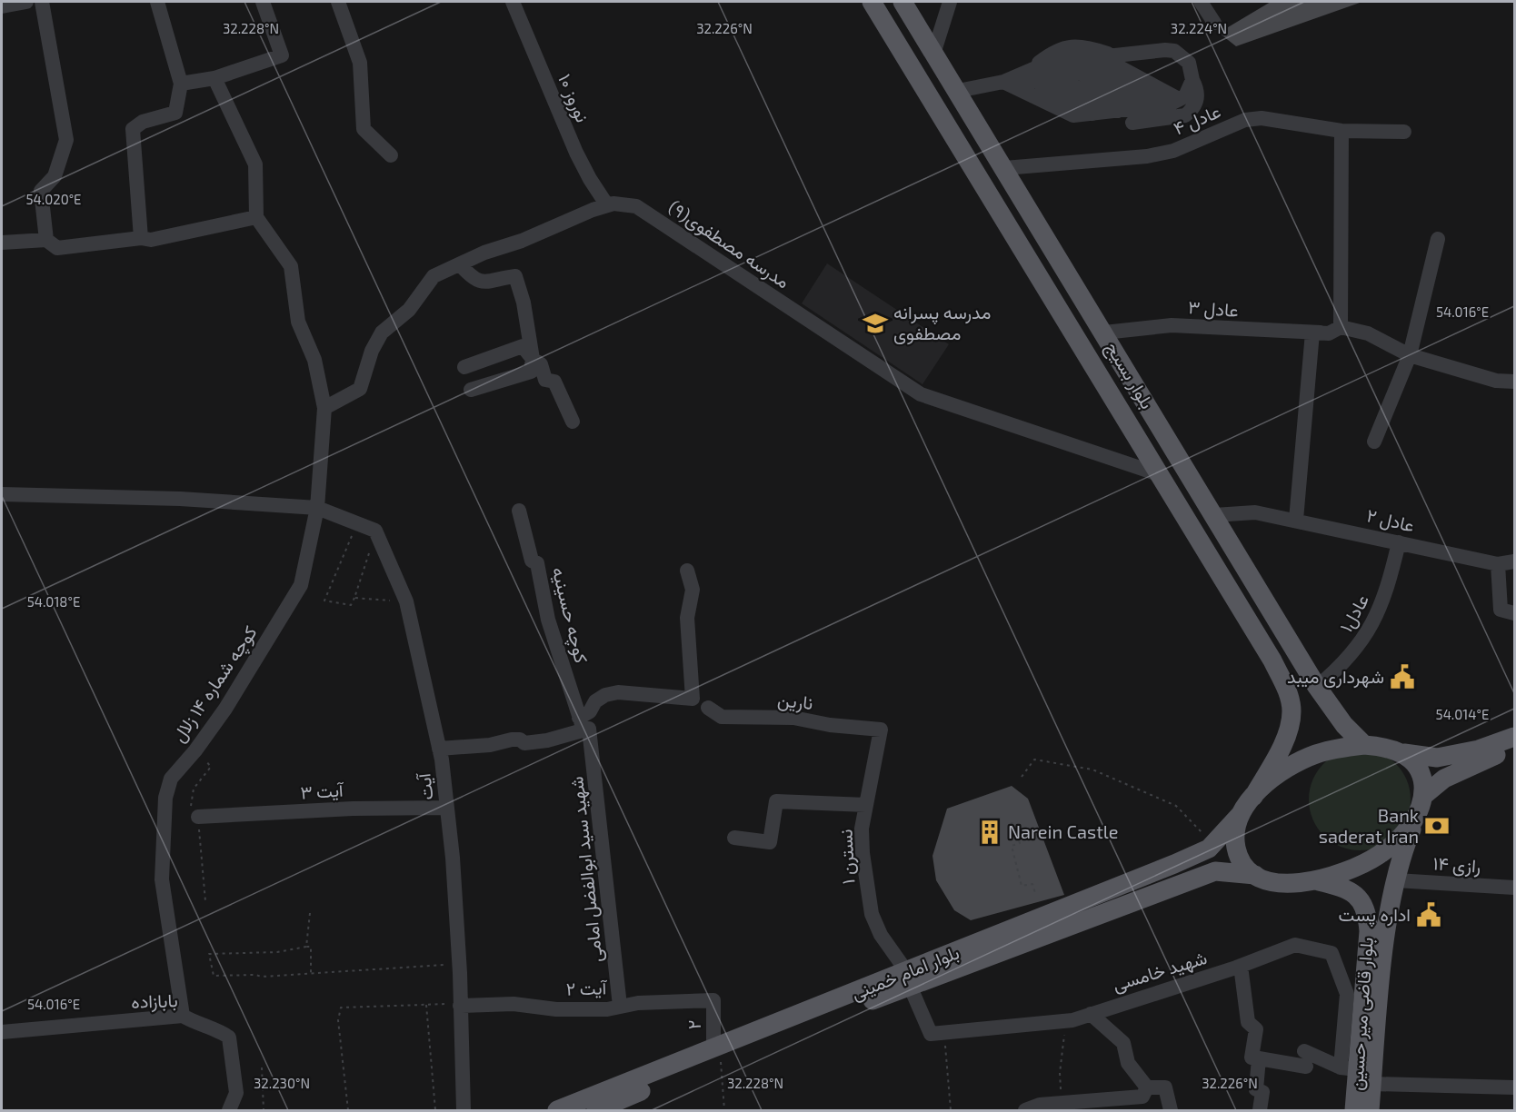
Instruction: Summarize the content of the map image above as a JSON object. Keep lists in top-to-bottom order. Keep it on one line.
{"streets":{"main road":["بلوار بسیج","بلوار امام خمینی","بلوار قاضی میر حسین"],"street":["نوروز ۱۰","عادل ۴","مدرسه مصطفوی(۹)","عادل ۳","عادل ۲","عادل۱","کوچه حسینیه","کوچه شماره ۱۴ زلال","نارین","آیت","آیت ۳","نسترن ۱","رازی ۱۴","شهید سید ابوالفضل امامی","شهید خامسی","آیت ۲","بابازاده","۲"]},"crossings":[["نوروز ۱۰","مدرسه مصطفوی(۹)"],["عادل ۴","بلوار بسیج"],["مدرسه مصطفوی(۹)","بلوار بسیج"],["مدرسه مصطفوی(۹)","کوچه شماره ۱۴ زلال"],["عادل ۳","بلوار بسیج"],["بلوار بسیج","عادل ۲"],["بلوار بسیج","عادل۱"],["بلوار بسیج","بلوار امام خمینی"],["بلوار بسیج","بلوار قاضی میر حسین"],["عادل ۲","عادل۱"],["کوچه حسینیه","شهید سید ابوالفضل امامی"],["کوچه شماره ۱۴ زلال","آیت"],["کوچه شماره ۱۴ زلال","بابازاده"],["نارین","نسترن ۱"],["آیت","آیت ۳"],["آیت","آیت ۲"],["نسترن ۱","بلوار امام خمینی"],["رازی ۱۴","بلوار قاضی میر حسین"],["شهید سید ابوالفضل امامی","آیت ۲"],["شهید خامسی","بلوار قاضی میر حسین"],["بلوار امام خمینی","بلوار قاضی میر حسین"],["بلوار امام خمینی","۲"],["آیت ۲","۲"]],"places":{"school or university":["مدرسه پسرانه مصطفوی"],"public building":["شهرداری میبد","اداره پست"],"bank":["Bank saderat Iran"],"building":["Narein Castle"]},"coordinates":["32.224°N","32.228°N","32.226°N","54.020°E","54.016°E","54.018°E","54.014°E","32.230°N"]}
